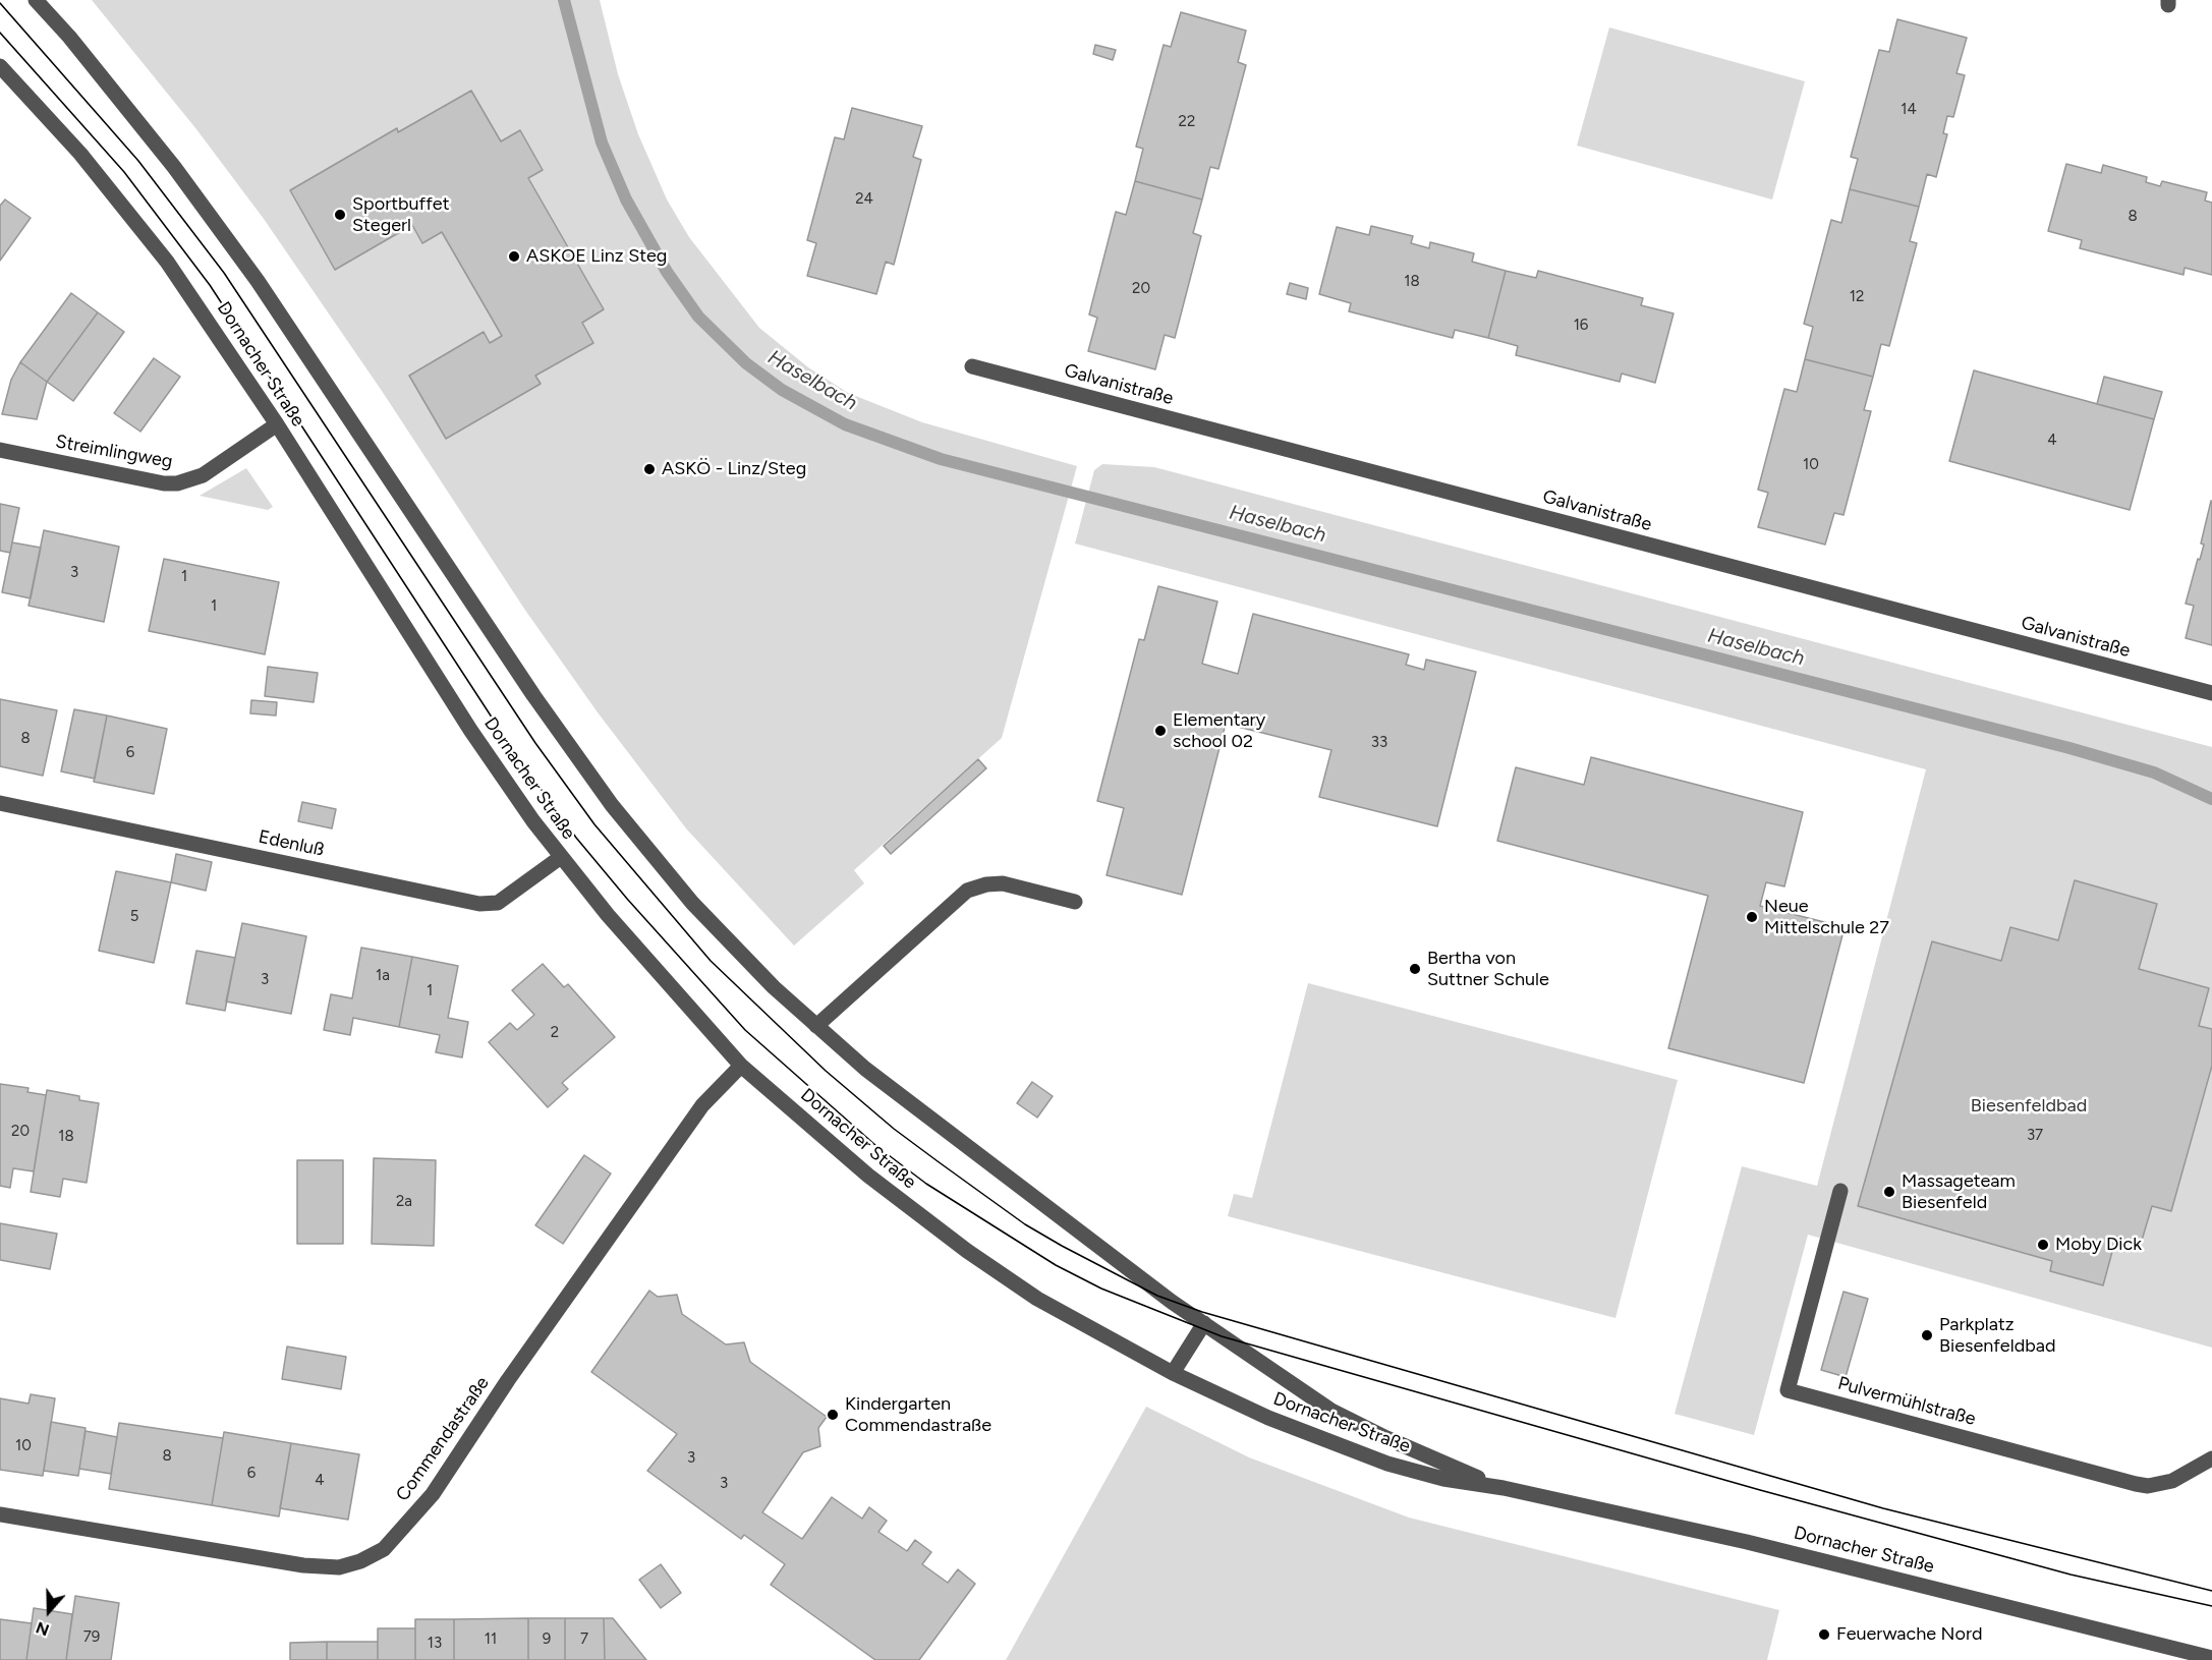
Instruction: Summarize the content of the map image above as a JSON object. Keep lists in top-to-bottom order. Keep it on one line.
{"streets":{"street":["Dornacher Straße","Galvanistraße","Streimlingweg","Edenluß","Pulvermühlstraße","Commendastraße"]},"crossings":[["Dornacher Straße","Streimlingweg"],["Dornacher Straße","Edenluß"],["Dornacher Straße","Commendastraße"]],"water":["Haselbach"],"parks":["Biesenfeldbad"],"places":["Sportbuffet Stegerl","ASKOE Linz Steg","ASKÖ - Linz/Steg","Elementary school 02","Neue Mittelschule 27","Bertha von Suttner Schule","Massageteam Biesenfeld","Moby Dick","Parkplatz Biesenfeldbad","Kindergarten Commendastraße","Feuerwache Nord"],"house_numbers":["14","22","24","8","18","20","12","16","4","10","3","1","1","8","33","6","5","1a","3","1","2","20","37","18","2a","10","8","3","6","4","3","79","11","9","7","13"],"north":"bottom"}
